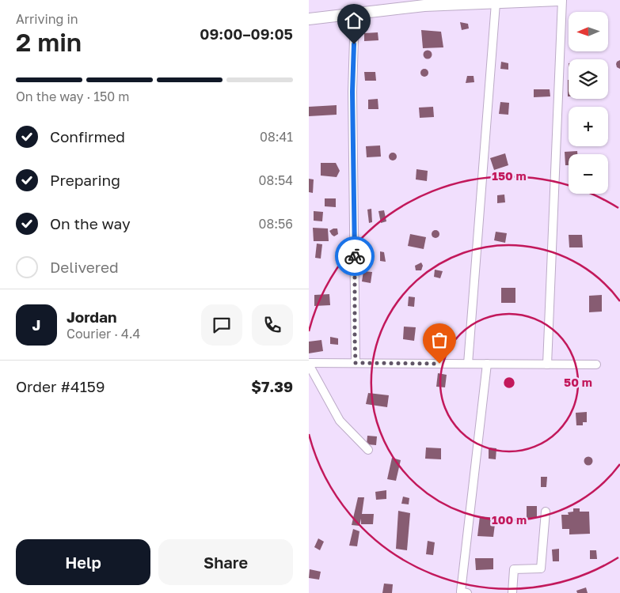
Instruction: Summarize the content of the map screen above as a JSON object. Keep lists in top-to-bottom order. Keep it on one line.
{"north":"left","page":{"heading":["2 min","Arriving in","09:00–09:05"],"panel":["Jordan","Courier · 4.4","Order #4159","$7.39"],"map_buttons":["+","−"],"bar":"On the way · 150 m","list":[["Confirmed","08:41"],["Preparing","08:54"],["On the way","08:56"],"Delivered"],"round":"J","buttons":["Help","Share"]},"rings":["150 m","50 m","100 m"]}
